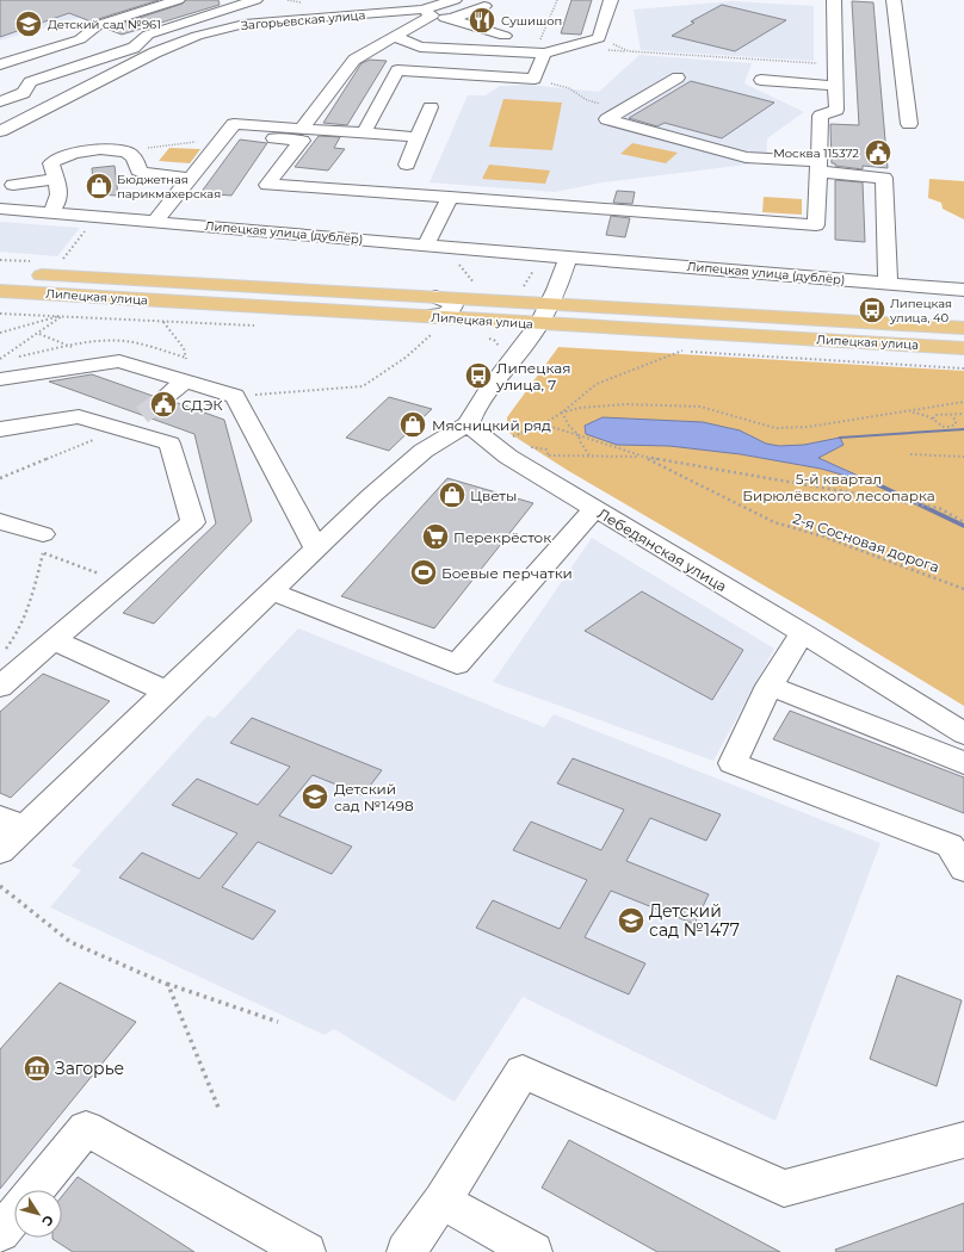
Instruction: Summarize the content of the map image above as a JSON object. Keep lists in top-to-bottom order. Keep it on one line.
{"streets":{"main road":["Липецкая улица"],"street":["Загорьевская улица","Липецкая улица (дублёр)","Лебедянская улица"],"path":["2-я Сосновая дорога"]},"parks":["5-й квартал Бирюлёвского лесопарка"],"places":{"restaurant":["Сушишоп"],"school or university":["Детский сад №961","Детский сад №1498","Детский сад №1477"],"public building":["Москва 115372","СДЭК"],"shop":["Бюджетная парикмахерская","Мясницкий ряд","Цветы"],"bus stop":["Липецкая улица, 40","Липецкая улица, 7"],"supermarket":["Перекрёсток"],"sports":["Боевые перчатки"],"museum":["Загорье"]},"north":"bottom right"}
